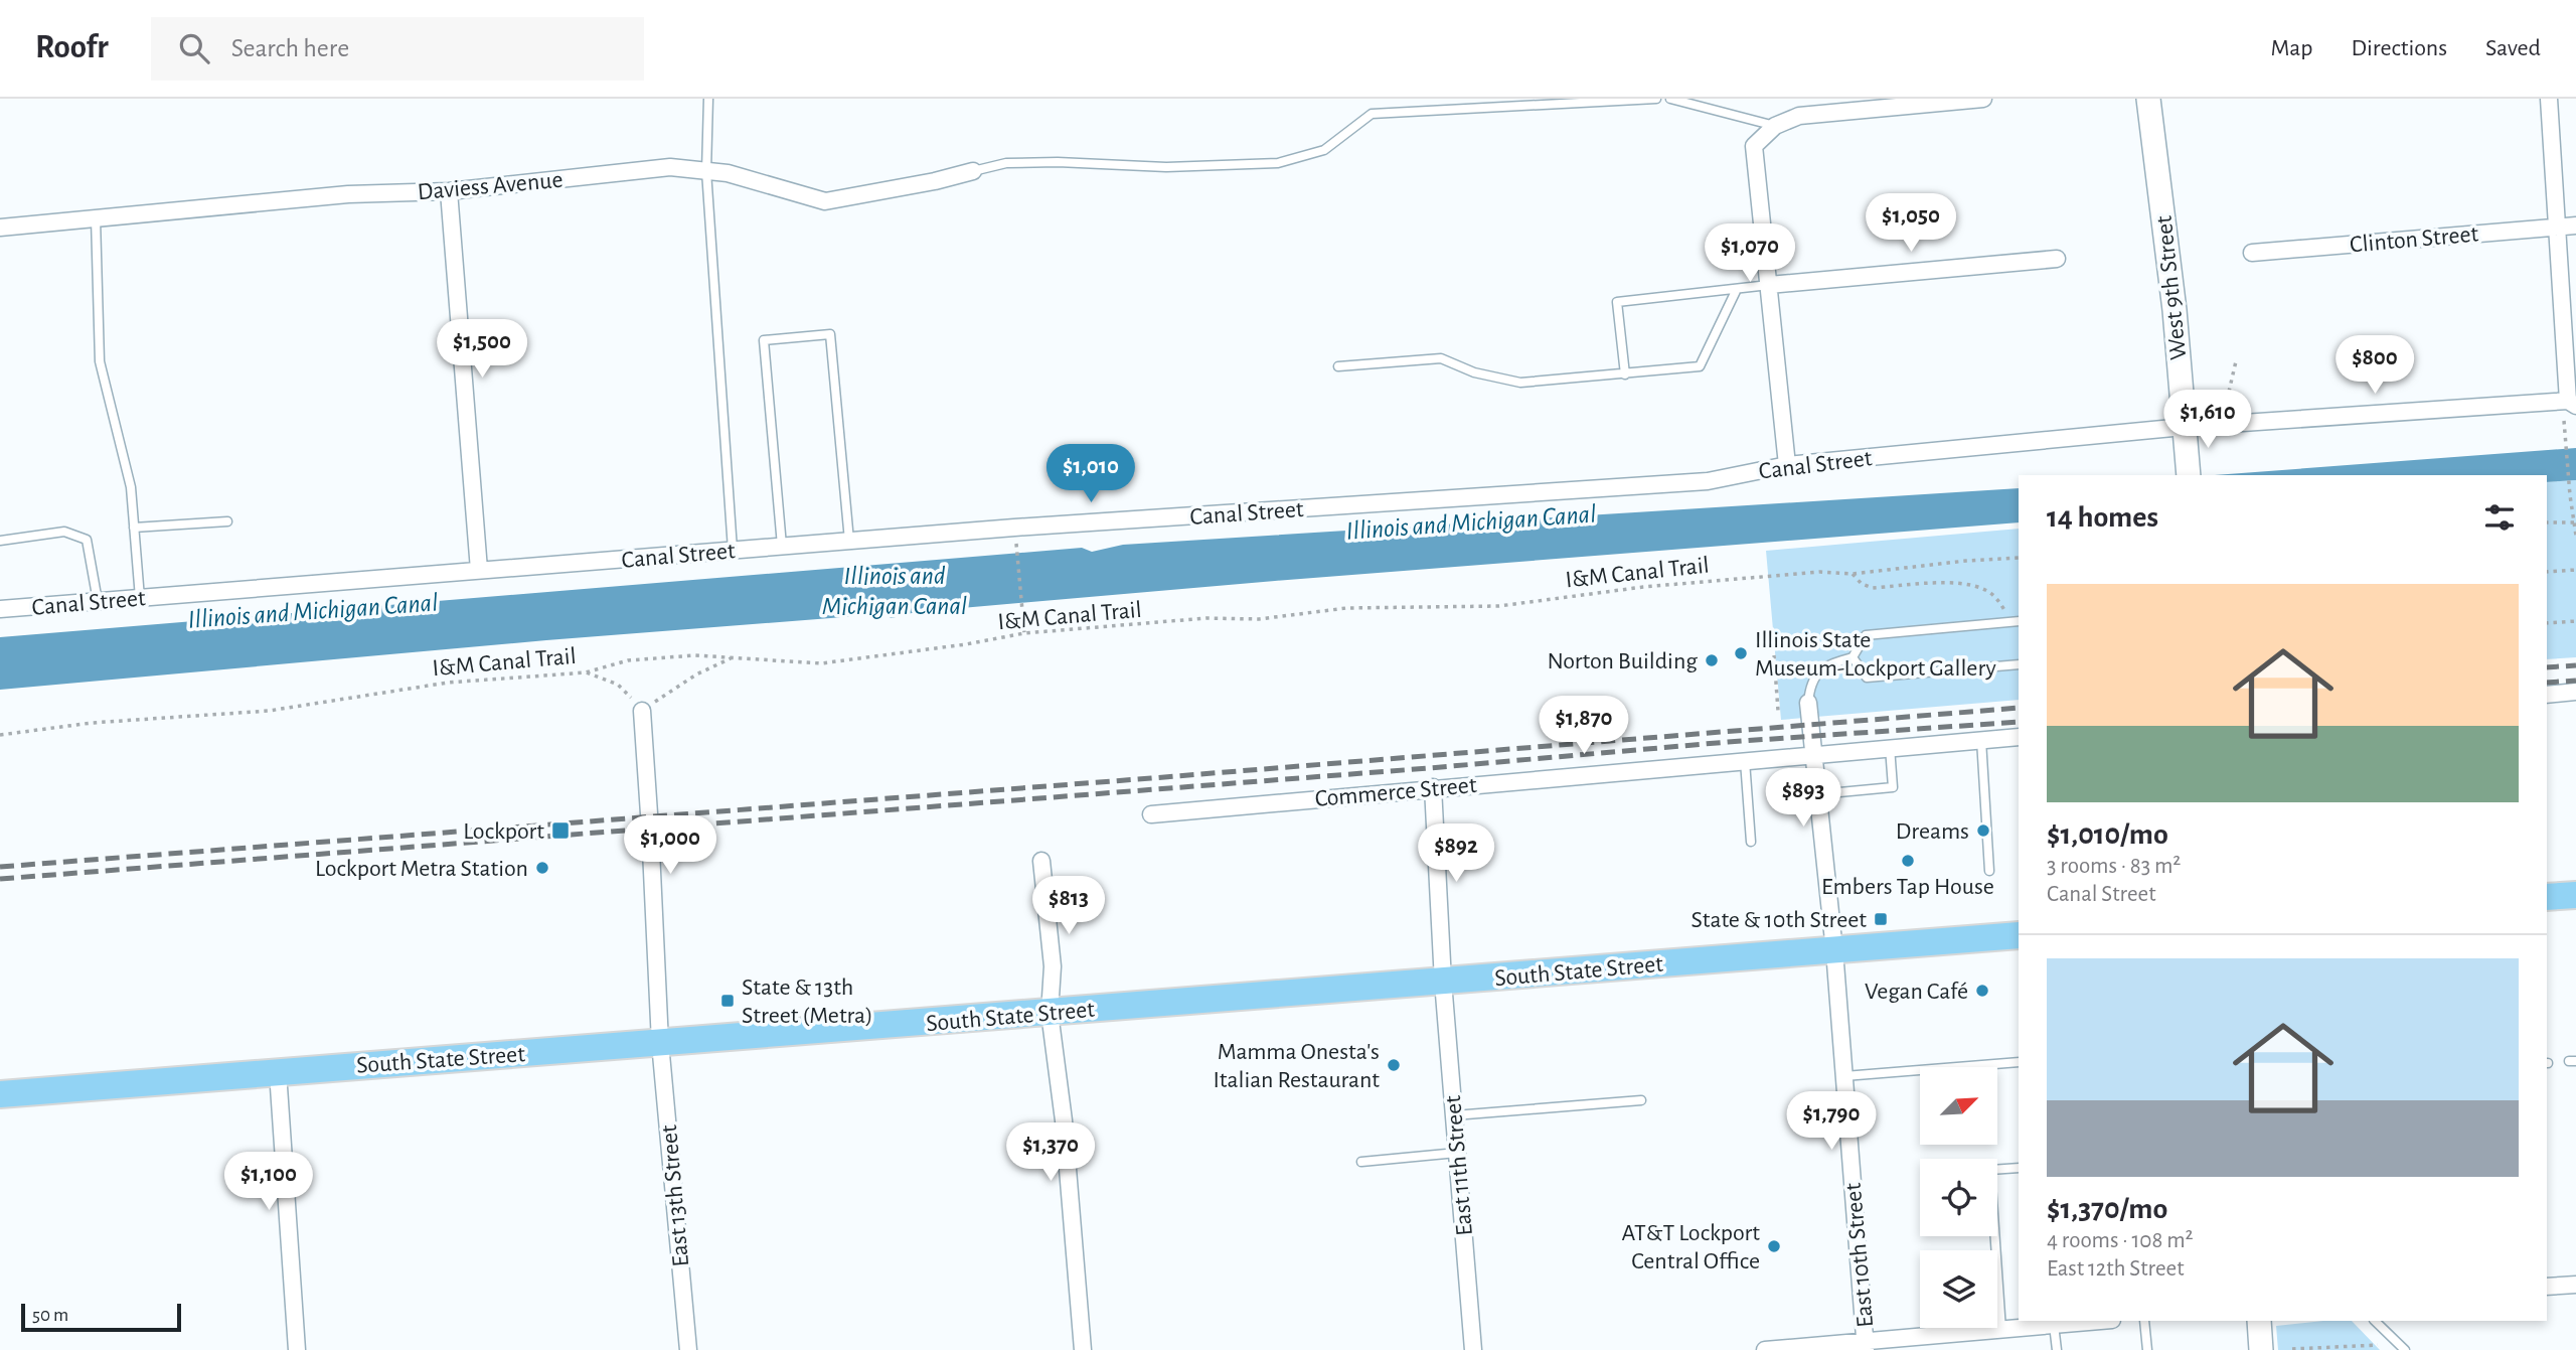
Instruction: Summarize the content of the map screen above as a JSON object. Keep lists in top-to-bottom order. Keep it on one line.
{"streets":{"main road":["West 9th Street","South State Street"],"street":["Daviess Avenue","Clinton Street","Canal Street","Commerce Street","East 11th Street","East 13th Street","East 10th Street"],"path":["I&M Canal Trail"]},"crossings":[["West 9th Street","Canal Street"],["Commerce Street","East 11th Street"],["Commerce Street","East 10th Street"],["South State Street","East 11th Street"],["South State Street","East 13th Street"],["South State Street","East 10th Street"]],"water":["Illinois and Michigan Canal"],"places":{"other":["Illinois State Museum-Lockport Gallery","Norton Building","Dreams","Embers Tap House","Lockport Metra Station","Vegan Café","Mamma Onesta's Italian Restaurant","AT&T Lockport Central Office"],"transit":["Lockport","State & 10th Street","State & 13th Street (Metra)"]},"scale_bar":"50 m","north":"top right","page":{"header":"Roofr","search":"Search here","nav":["Map","Directions","Saved"],"price":["$1,050","$1,070","$1,500","$800","$1,610","$1,010","$1,870","$893","$1,000","$892","$813","$1,790","$1,370","$1,100"],"heading":"14 homes","list":[{"name":"$1,010/mo","note":"3 rooms · 83 m² · Canal Street"},{"name":"$1,370/mo","note":"4 rooms · 108 m² · East 12th Street"}],"scale":"50 m"}}
